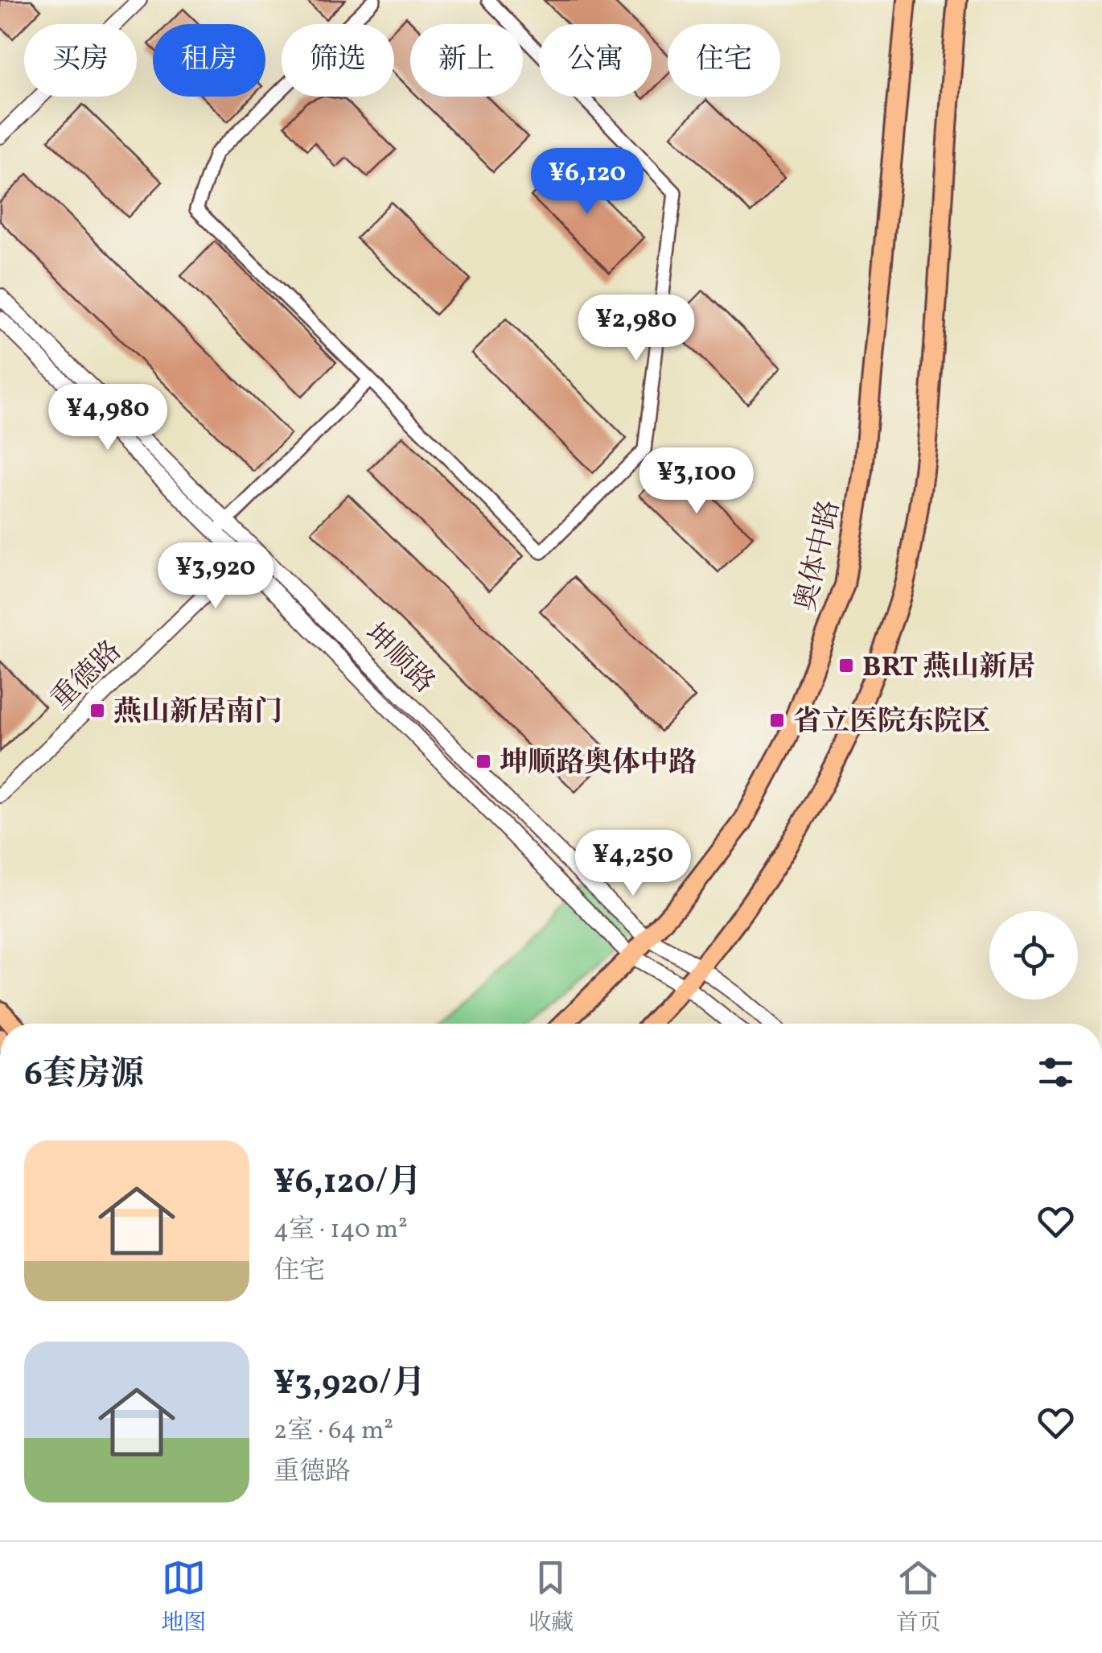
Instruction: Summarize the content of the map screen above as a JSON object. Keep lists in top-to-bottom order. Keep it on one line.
{"streets":{"main road":["奥体中路"],"street":["坤顺路","重德路"]},"crossings":[["奥体中路","坤顺路"],["坤顺路","重德路"]],"places":{"transit":["BRT 燕山新居","燕山新居南门","省立医院东院区","坤顺路奥体中路"]},"page":{"chip":["买房","租房","筛选","新上","公寓","住宅"],"price":["¥6,120","¥2,980","¥4,980","¥3,100","¥3,920","¥4,250"],"heading":"6套房源","list":[{"name":"¥6,120/月","note":"4室 · 140 m² · 住宅"},{"name":"¥3,920/月","note":"2室 · 64 m² · 重德路"}],"tabs":["地图","收藏","首页"]}}
